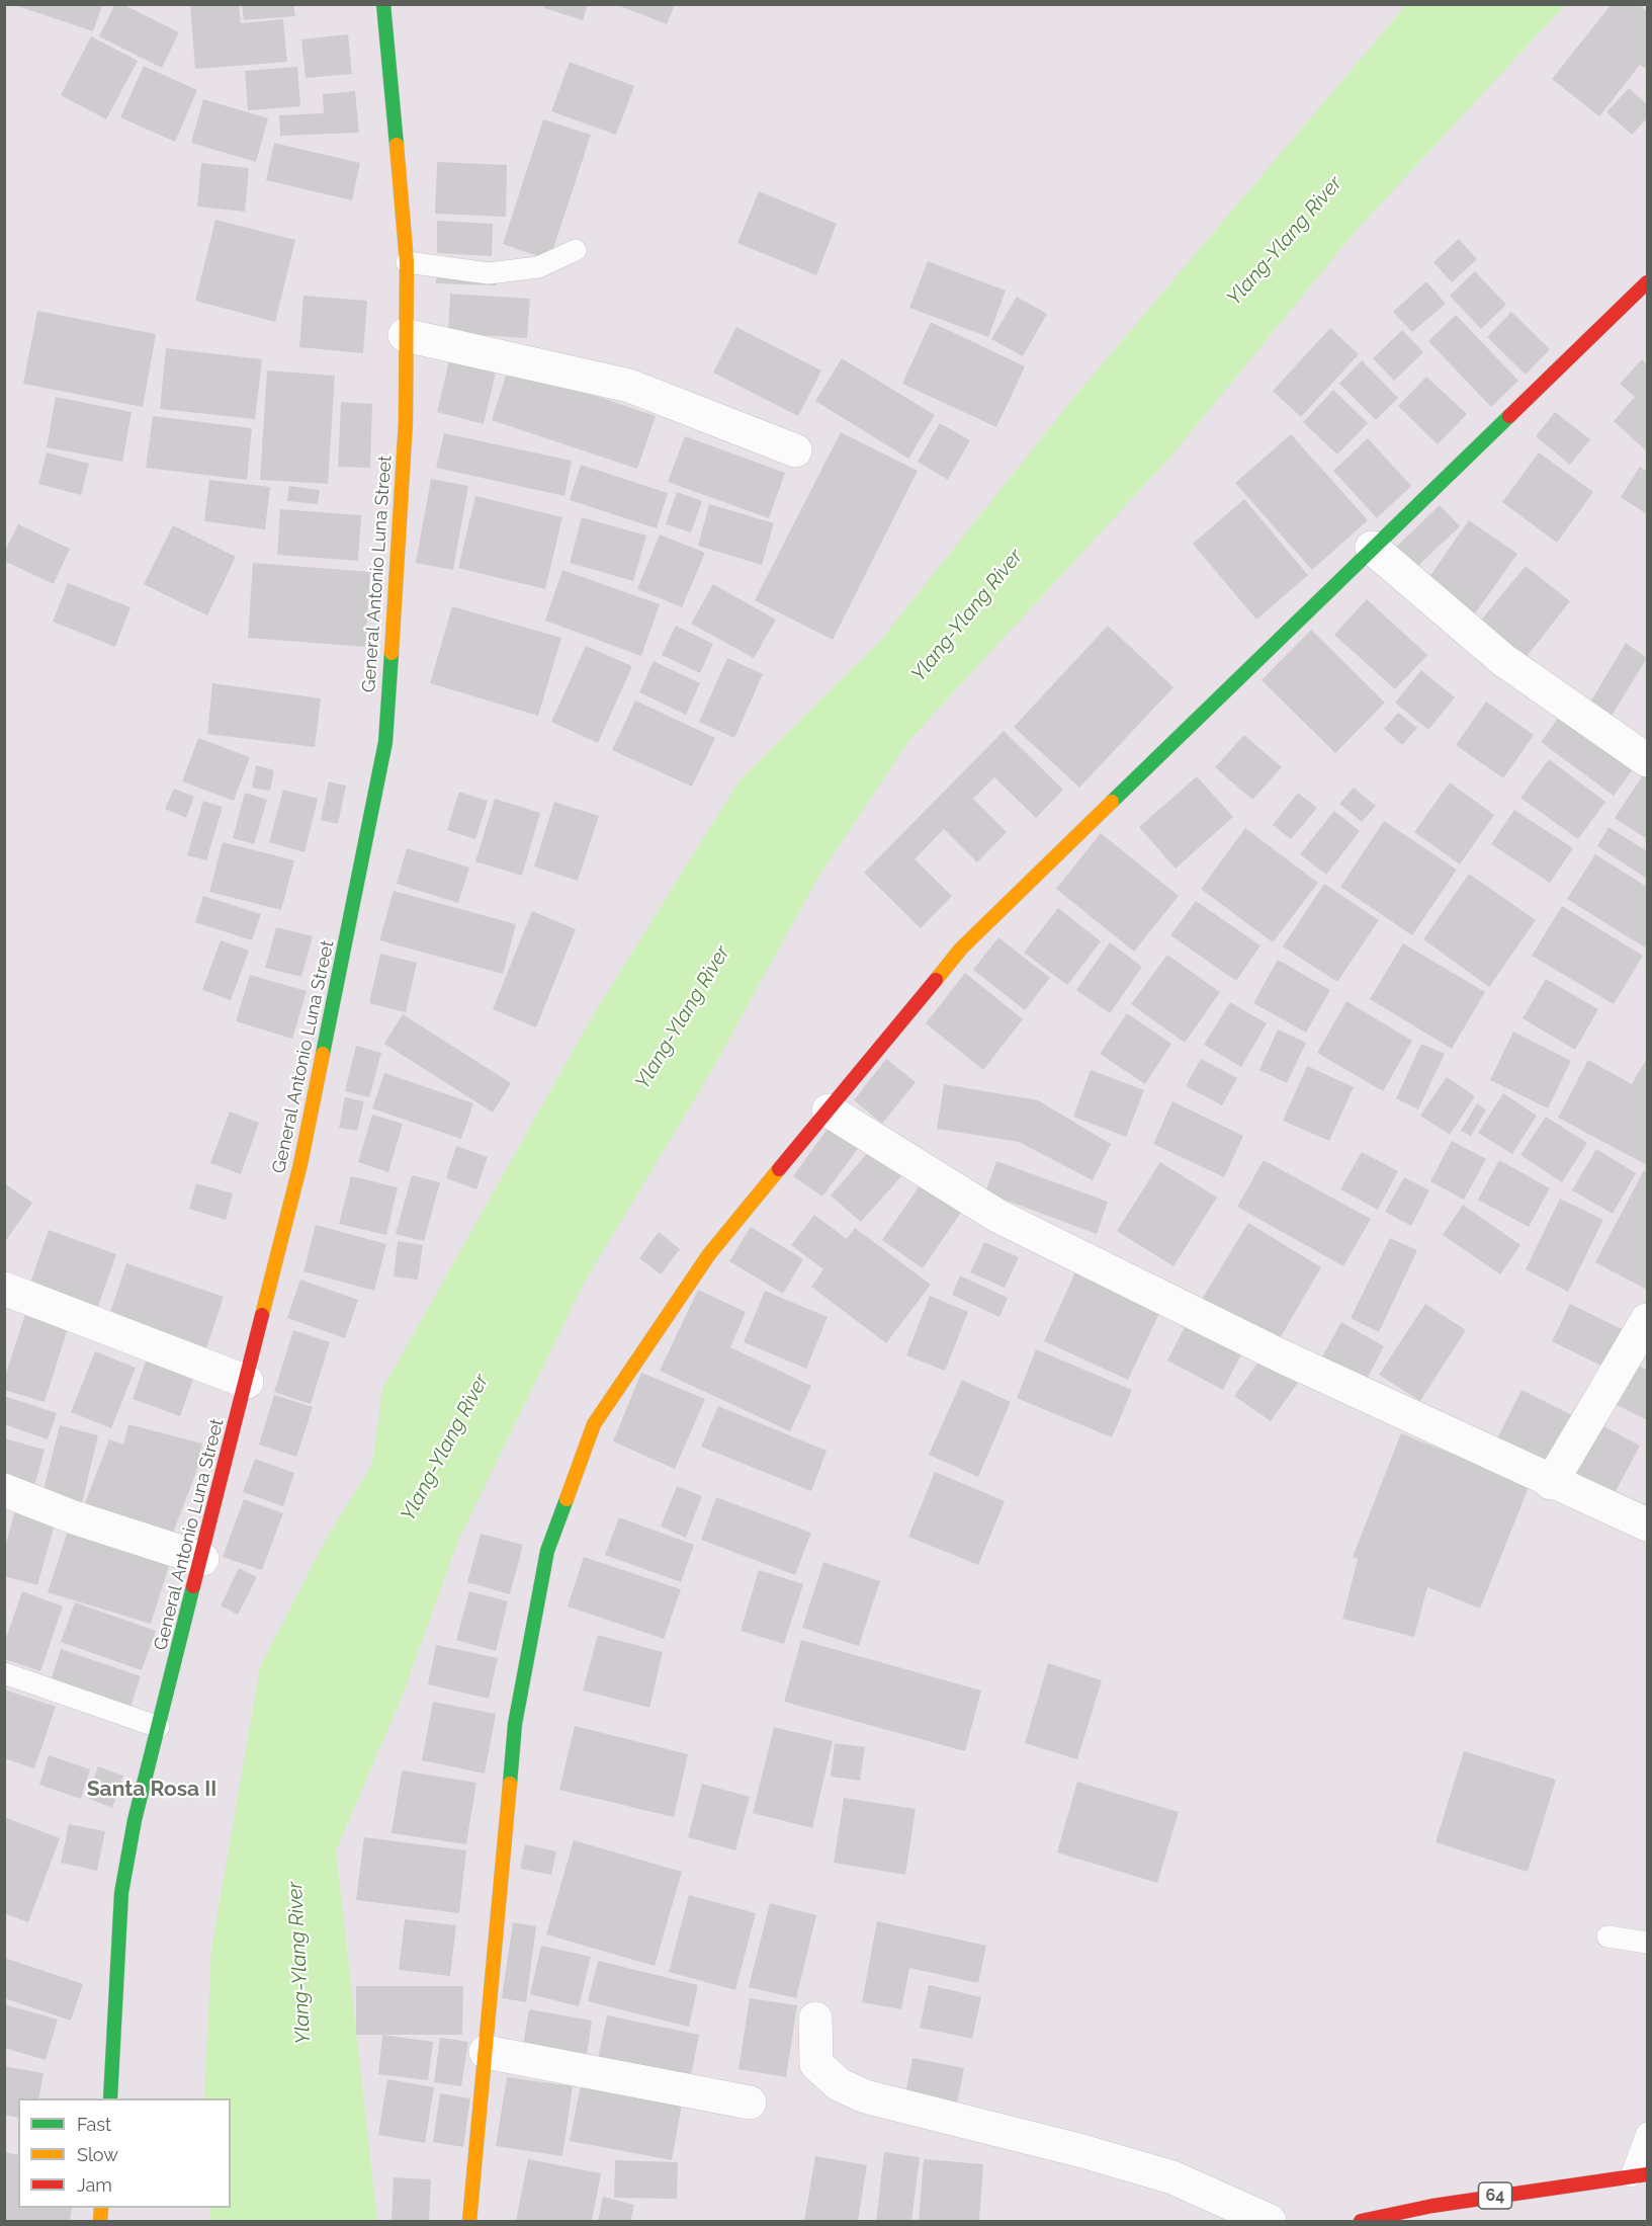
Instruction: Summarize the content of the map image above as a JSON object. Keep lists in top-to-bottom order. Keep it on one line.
{"streets":{"main road":["General Antonio Luna Street","64"]},"districts":["Santa Rosa II"],"water":["Ylang-Ylang River"],"legend":["Fast","Slow","Jam"]}
